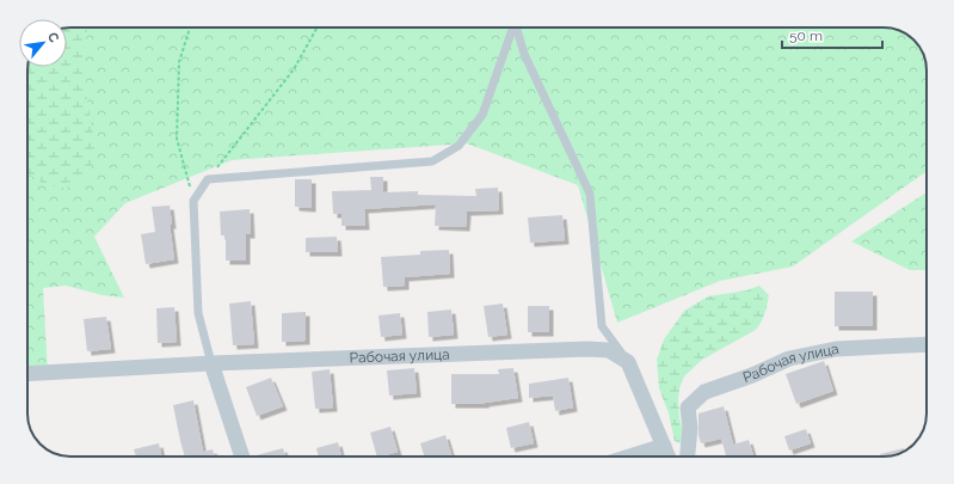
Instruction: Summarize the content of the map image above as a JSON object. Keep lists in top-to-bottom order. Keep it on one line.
{"streets":{"street":["Рабочая улица"]},"scale_bar":"50 m","north":"top right"}
